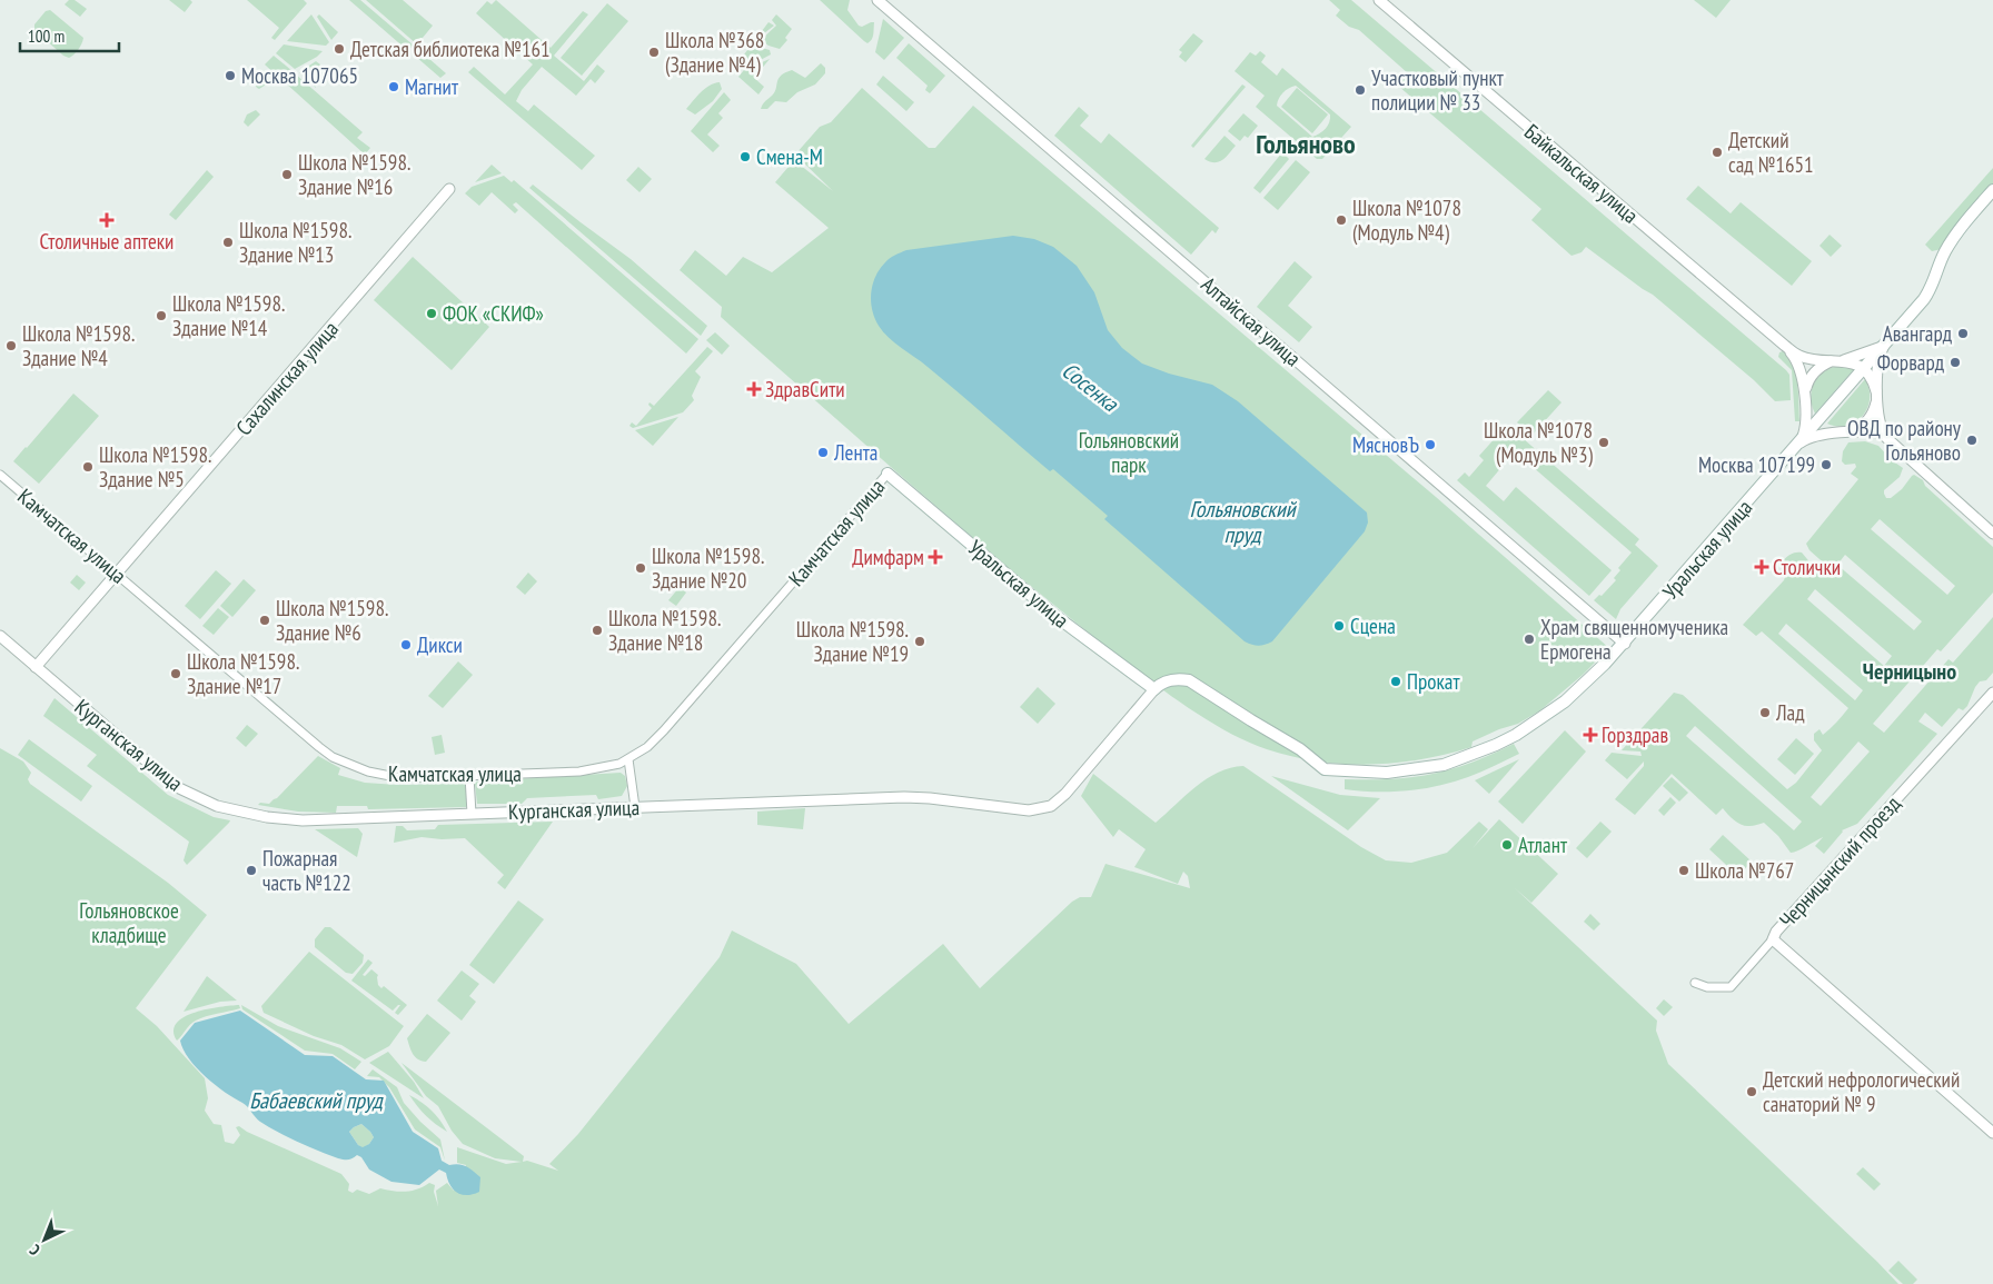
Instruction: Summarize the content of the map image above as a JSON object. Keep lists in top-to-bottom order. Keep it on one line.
{"streets":{"main road":["Уральская улица"],"street":["Байкальская улица","Алтайская улица","Сахалинская улица","Камчатская улица","Курганская улица","Черницынский проезд"]},"crossings":[["Алтайская улица","Уральская улица"],["Сахалинская улица","Камчатская улица"],["Сахалинская улица","Курганская улица"],["Камчатская улица","Уральская улица"],["Уральская улица","Курганская улица"]],"districts":["Гольяново","Черницыно"],"water":["Сосенка","Гольяновский пруд","Бабаевский пруд"],"parks":["Гольяновcкий парк","Гольяновское кладбище"],"places":{"other":["Детская библиотека №161","Школа №368 (Здание №4)","Москва 107065","Магнит","Участковый пункт полиции № 33","Детский сад №1651","Смена-М","Школа №1598. Здание №16","Школа №1078 (Модуль №4)","Школа №1598. Здание №13","ФОК «СКИФ»","Школа №1598. Здание №14","Авангард","Школа №1598. Здание №4","Форвард","ОВД по району Гольяново","Школа №1078 (Модуль №3)","МясновЪ","Лента","Москва 107199","Школа №1598. Здание №5","Школа №1598. Здание №20","Школа №1598. Здание №6","Сцена","Школа №1598. Здание №18","Храм священномученика Ермогена","Школа №1598. Здание №19","Дикси","Школа №1598. Здание №17","Прокат","Лад","Атлант","Пожарная часть №122","Школа №767","Детский нефрологический санаторий № 9"],"health":["Столичные аптеки","ЗдравСити","Димфарм","Столички","Горздрав"]},"scale_bar":"100 m","north":"bottom left"}
